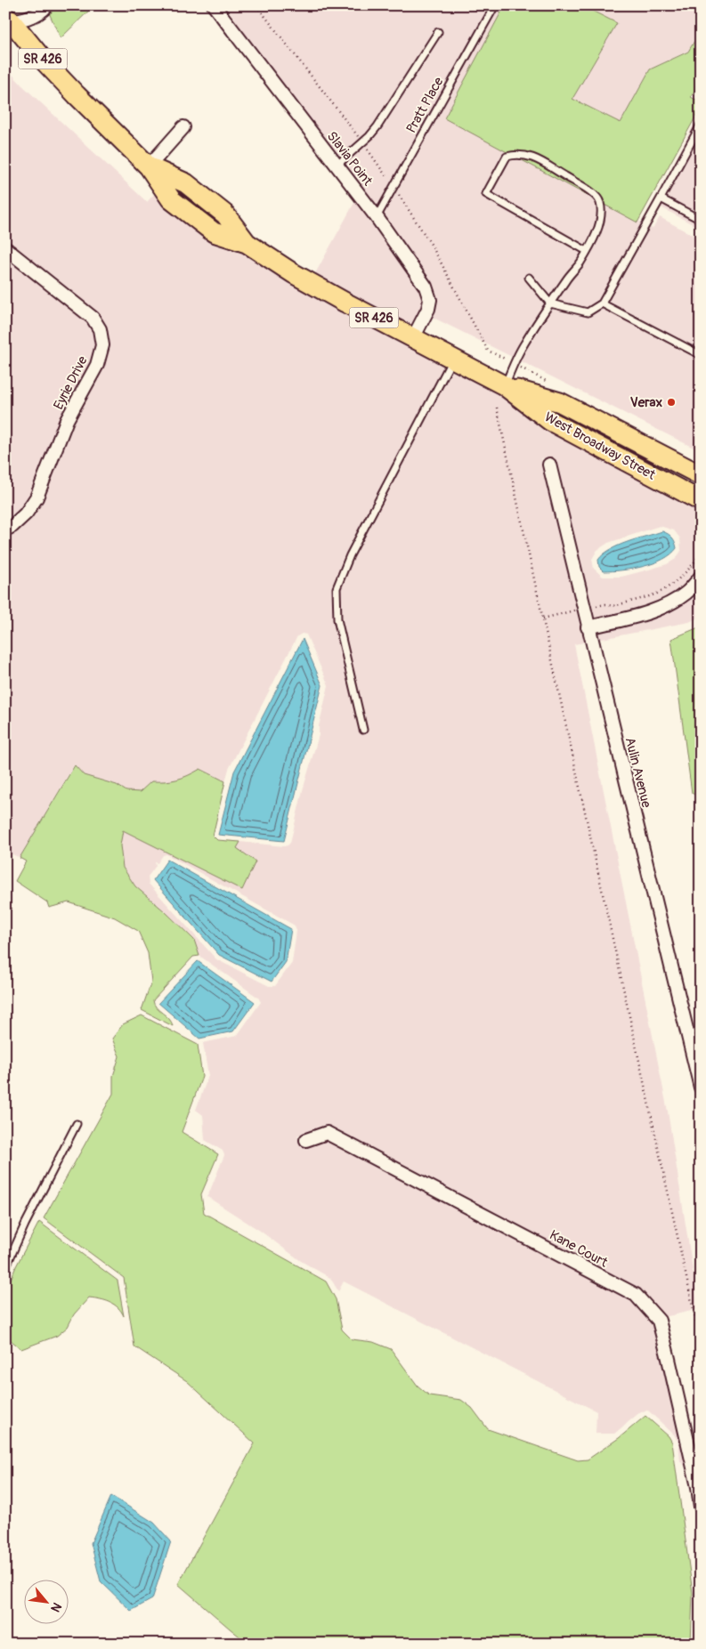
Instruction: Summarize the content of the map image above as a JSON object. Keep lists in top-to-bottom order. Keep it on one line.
{"streets":{"main road":["SR 426","West Broadway Street"],"street":["Slavia Point","Eyrie Drive","Aulin Avenue","Kane Court"],"lane":["Pratt Place"]},"crossings":[["Pratt Place","Slavia Point"],["Slavia Point","West Broadway Street"]],"places":["Verax"],"north":"bottom right"}
